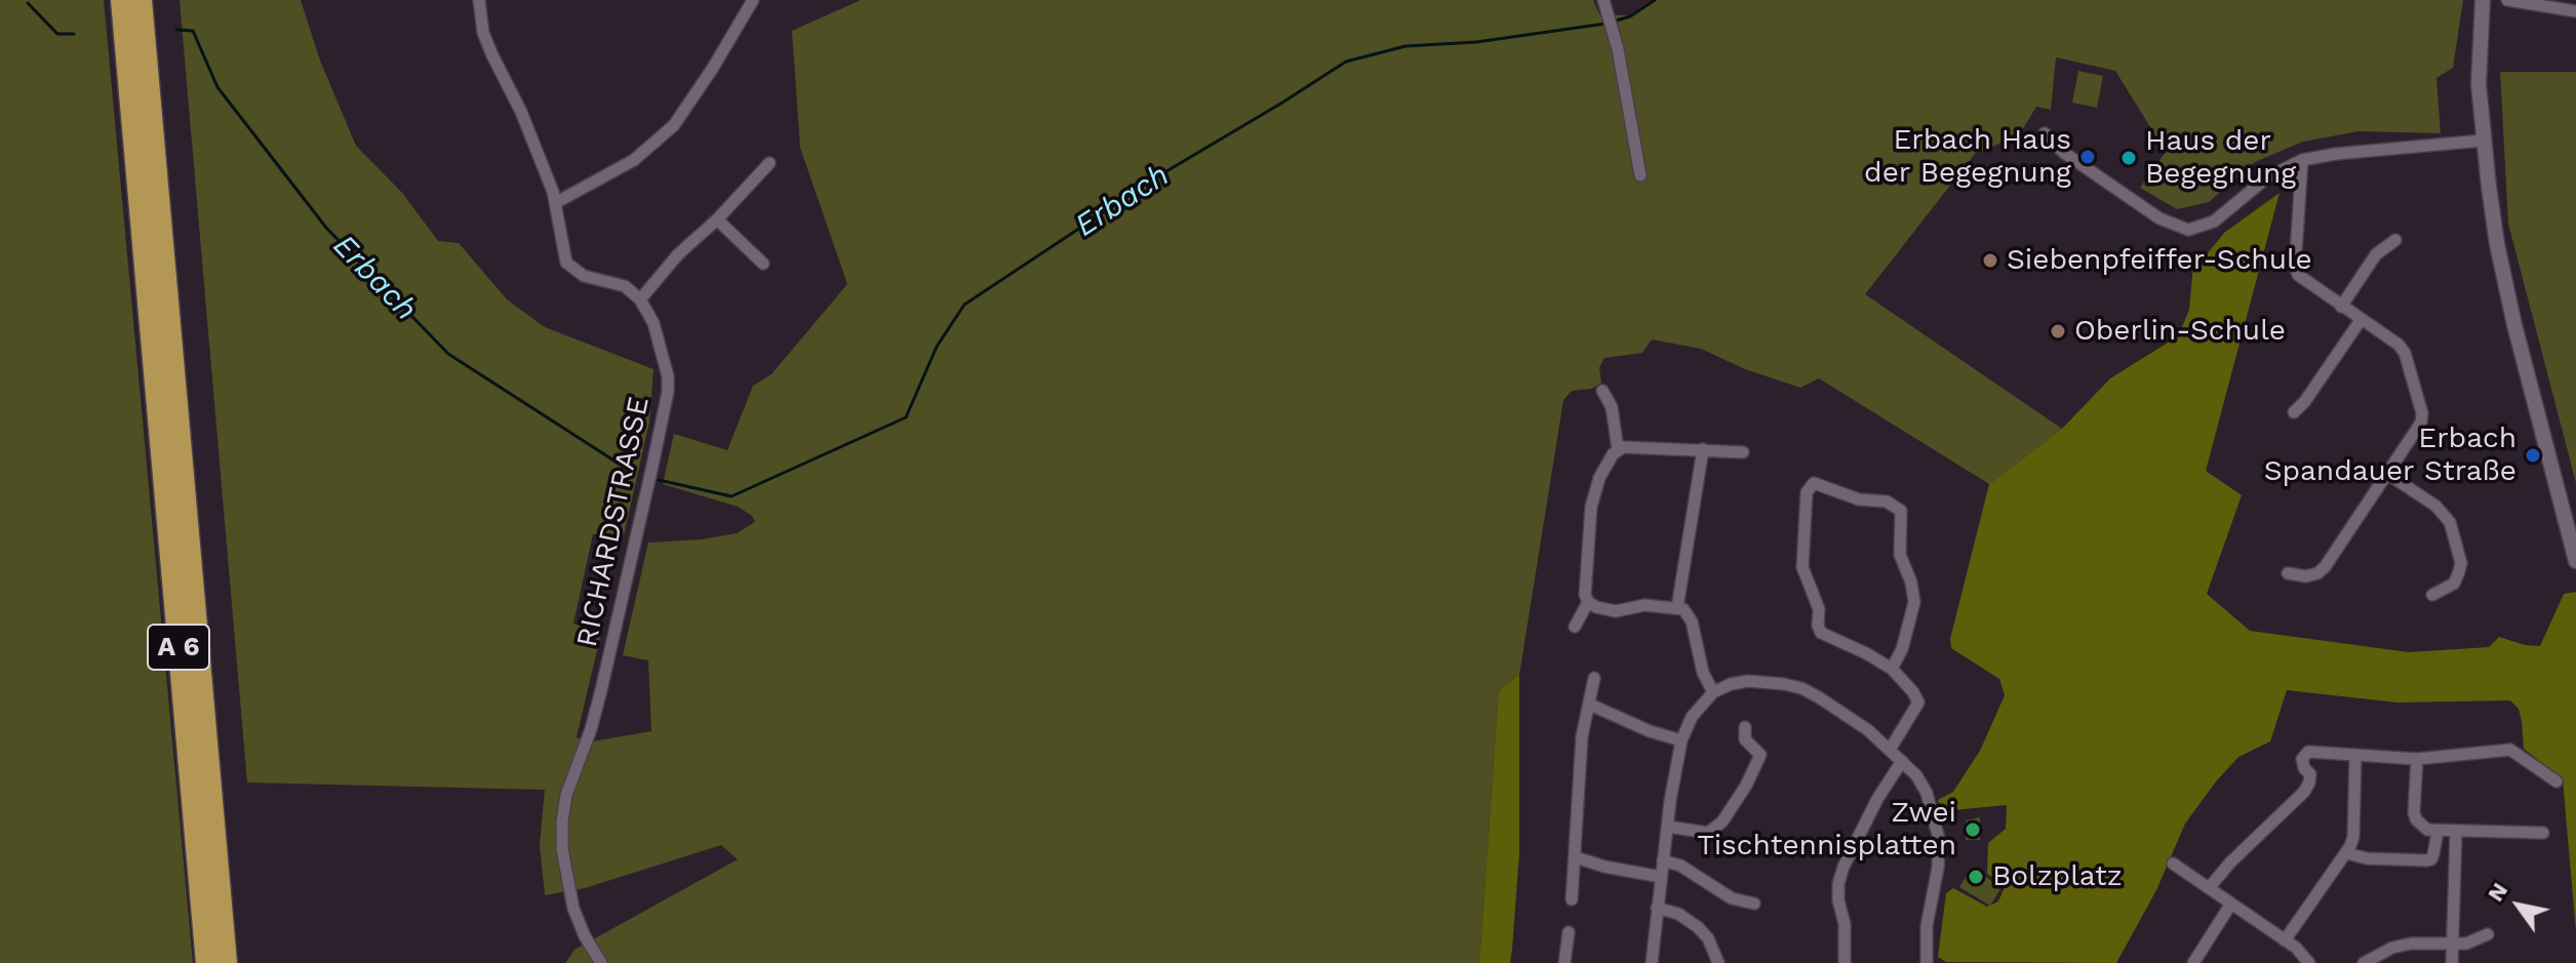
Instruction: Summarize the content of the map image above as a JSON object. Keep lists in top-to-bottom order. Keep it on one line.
{"streets":{"highway":["A 6"],"street":["RICHARDSTRASSE"]},"water":["Erbach"],"places":["Erbach Haus der Begegnung","Haus der Begegnung","Siebenpfeiffer-Schule","Oberlin-Schule","Erbach Spandauer Straße","Zwei Tischtennisplatten","Bolzplatz"],"north":"top left"}
